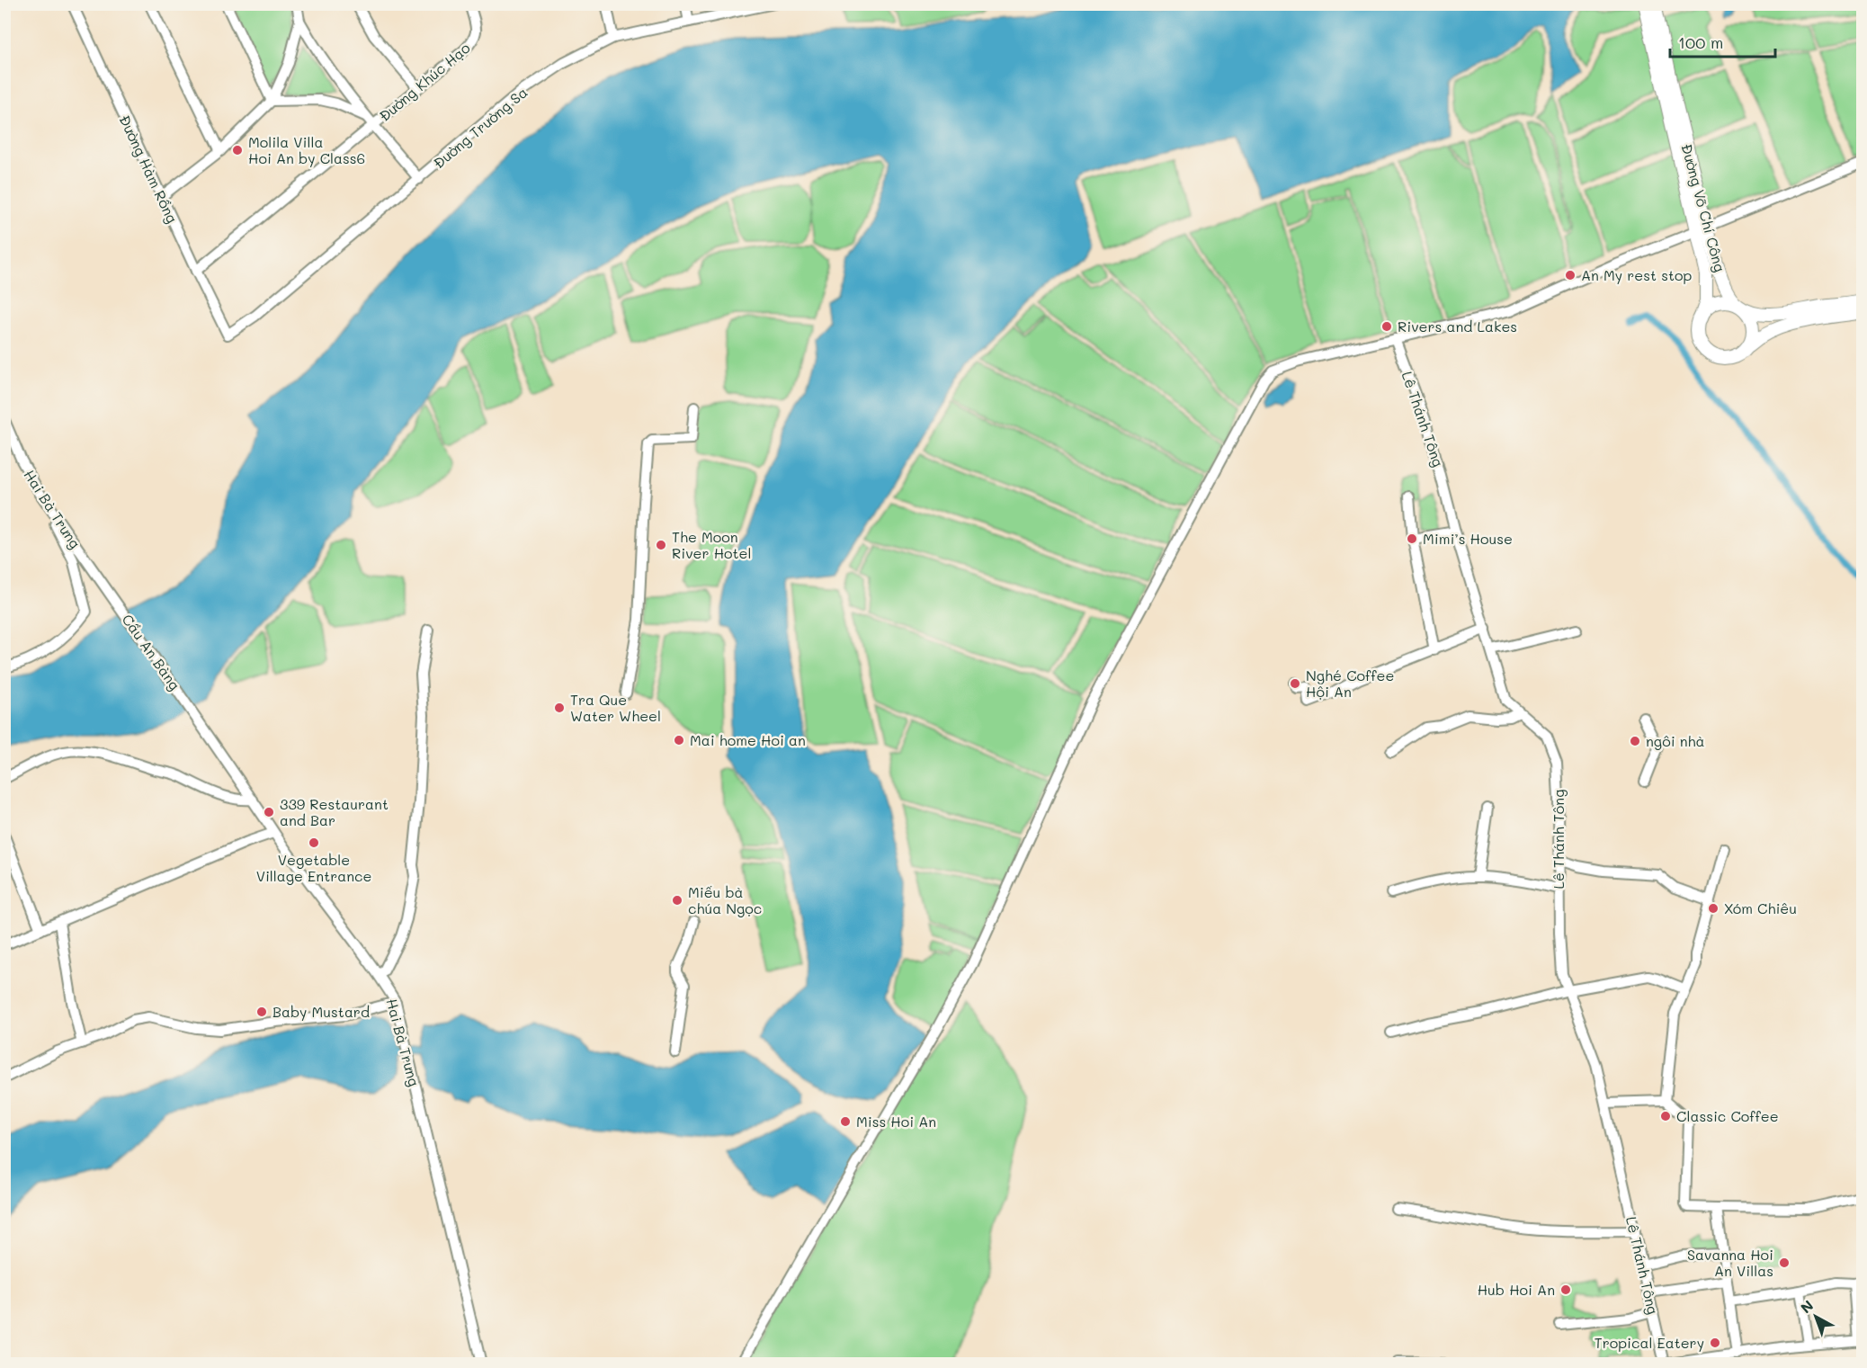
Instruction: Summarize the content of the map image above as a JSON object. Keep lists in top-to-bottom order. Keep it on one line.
{"streets":{"main road":["Đường Võ Chí Công"],"street":["Đường Khúc Hạo","Đường Trường Sa","Đường Hàm Rồng","Lê Thánh Tông","Hai Bà Trưng","Cầu An Bàng"]},"crossings":[["Đường Khúc Hạo","Đường Hàm Rồng"],["Đường Trường Sa","Đường Hàm Rồng"],["Hai Bà Trưng","Cầu An Bàng"]],"places":["Molila Villa Hoi An by Class6","An My rest stop","Rivers and Lakes","Mimi’s House","The Moon River Hotel","Nghé Coffee Hội An","Tra Que Water Wheel","Mai home Hoi an","ngôi nhà","339 Restaurant and Bar","Vegetable Village Entrance","Miếu bà chúa Ngọc","Xóm Chiêu","Baby Mustard","Classic Coffee","Miss Hoi An","Savanna Hoi An Villas","Hub Hoi An","Tropical Eatery"],"scale_bar":"100 m","north":"top left"}
